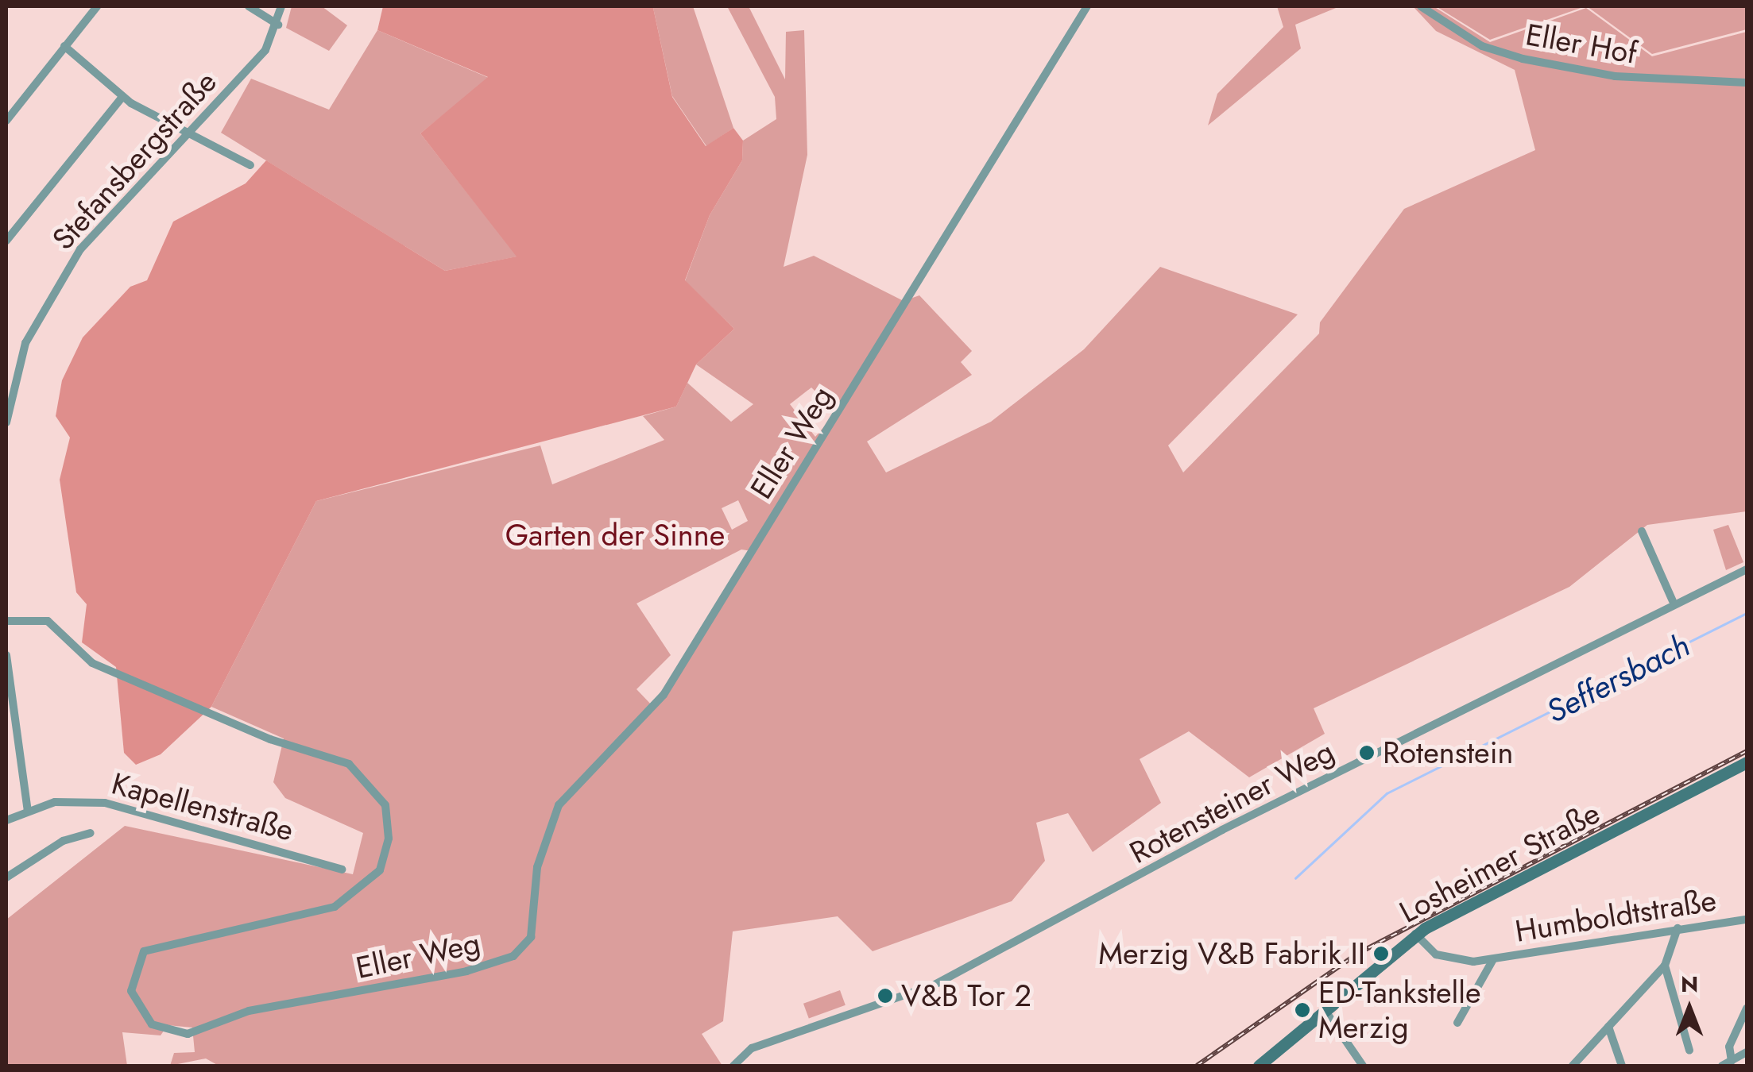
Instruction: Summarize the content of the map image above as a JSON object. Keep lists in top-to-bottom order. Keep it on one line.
{"streets":{"main road":["Losheimer Straße"],"street":["Eller Hof","Stefansbergstraße","Eller Weg","Rotensteiner Weg","Kapellenstraße","Humboldtstraße"]},"crossings":[["Losheimer Straße","Humboldtstraße"]],"water":["Seffersbach"],"parks":["Garten der Sinne"],"places":["Rotenstein","Merzig V&B Fabrik II","V&B Tor 2","ED-Tankstelle Merzig"],"north":"top"}
